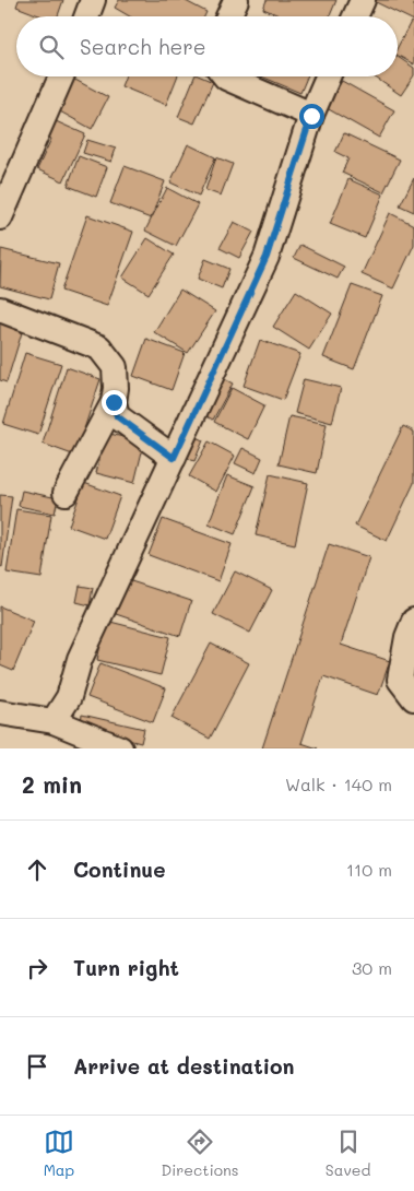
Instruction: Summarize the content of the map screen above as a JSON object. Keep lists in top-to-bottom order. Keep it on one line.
{"page":{"search":"Search here","heading":["2 min","Walk · 140 m"],"list":[["Continue","110 m"],["Turn right","30 m"],"Arrive at destination"],"nav":["Map","Directions","Saved"]}}
